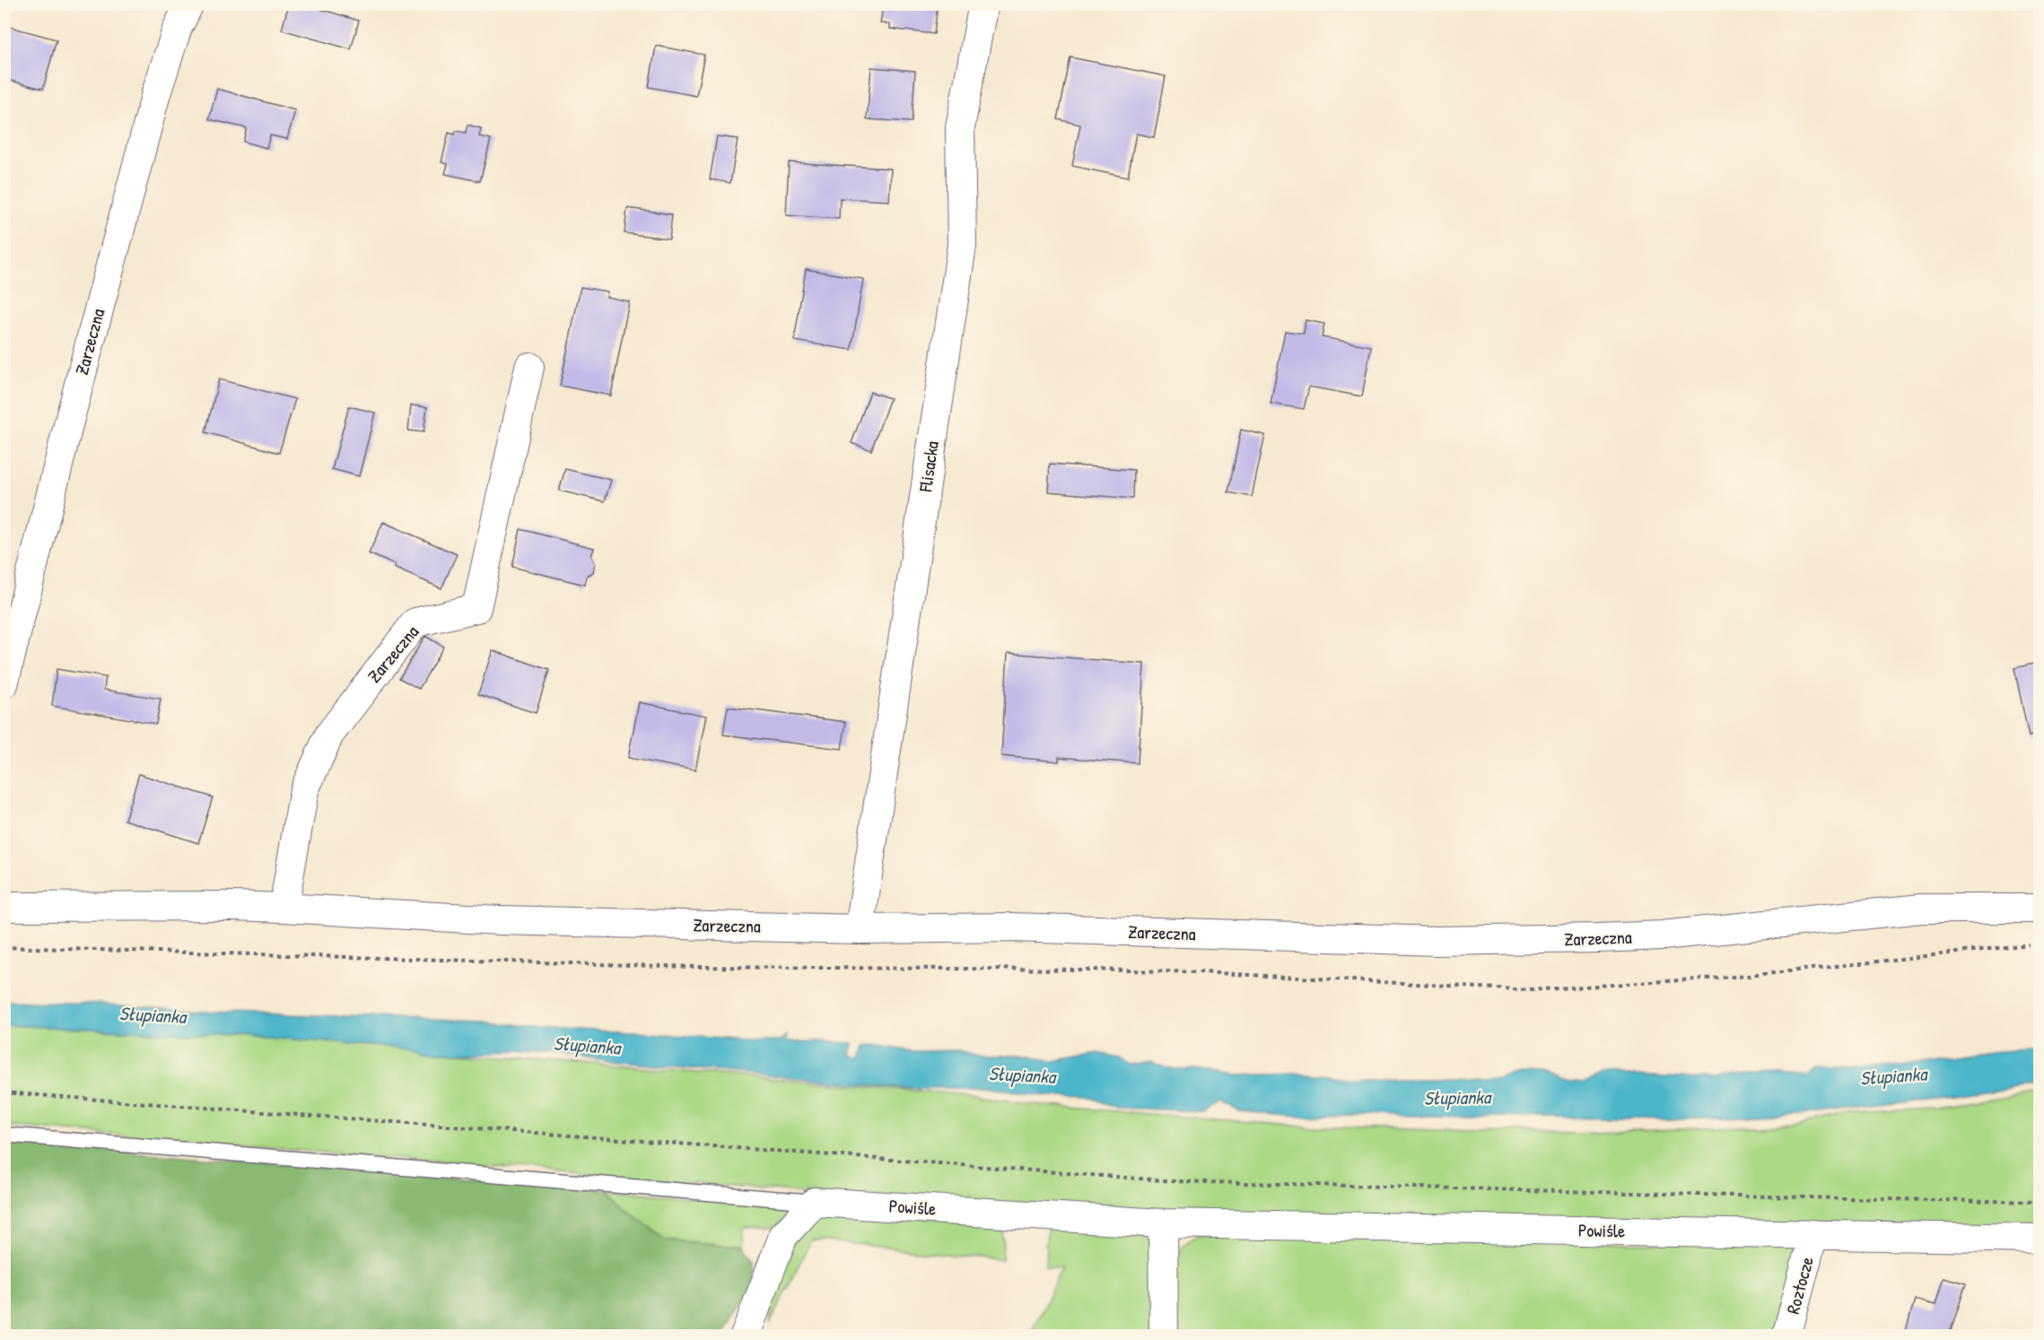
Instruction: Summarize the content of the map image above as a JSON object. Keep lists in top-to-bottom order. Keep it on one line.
{"streets":{"street":["Zarzeczna","Flisacka","Powiśle","Roztocze"]},"crossings":[["Zarzeczna","Flisacka"],["Powiśle","Roztocze"]],"water":["Słupianka"]}
